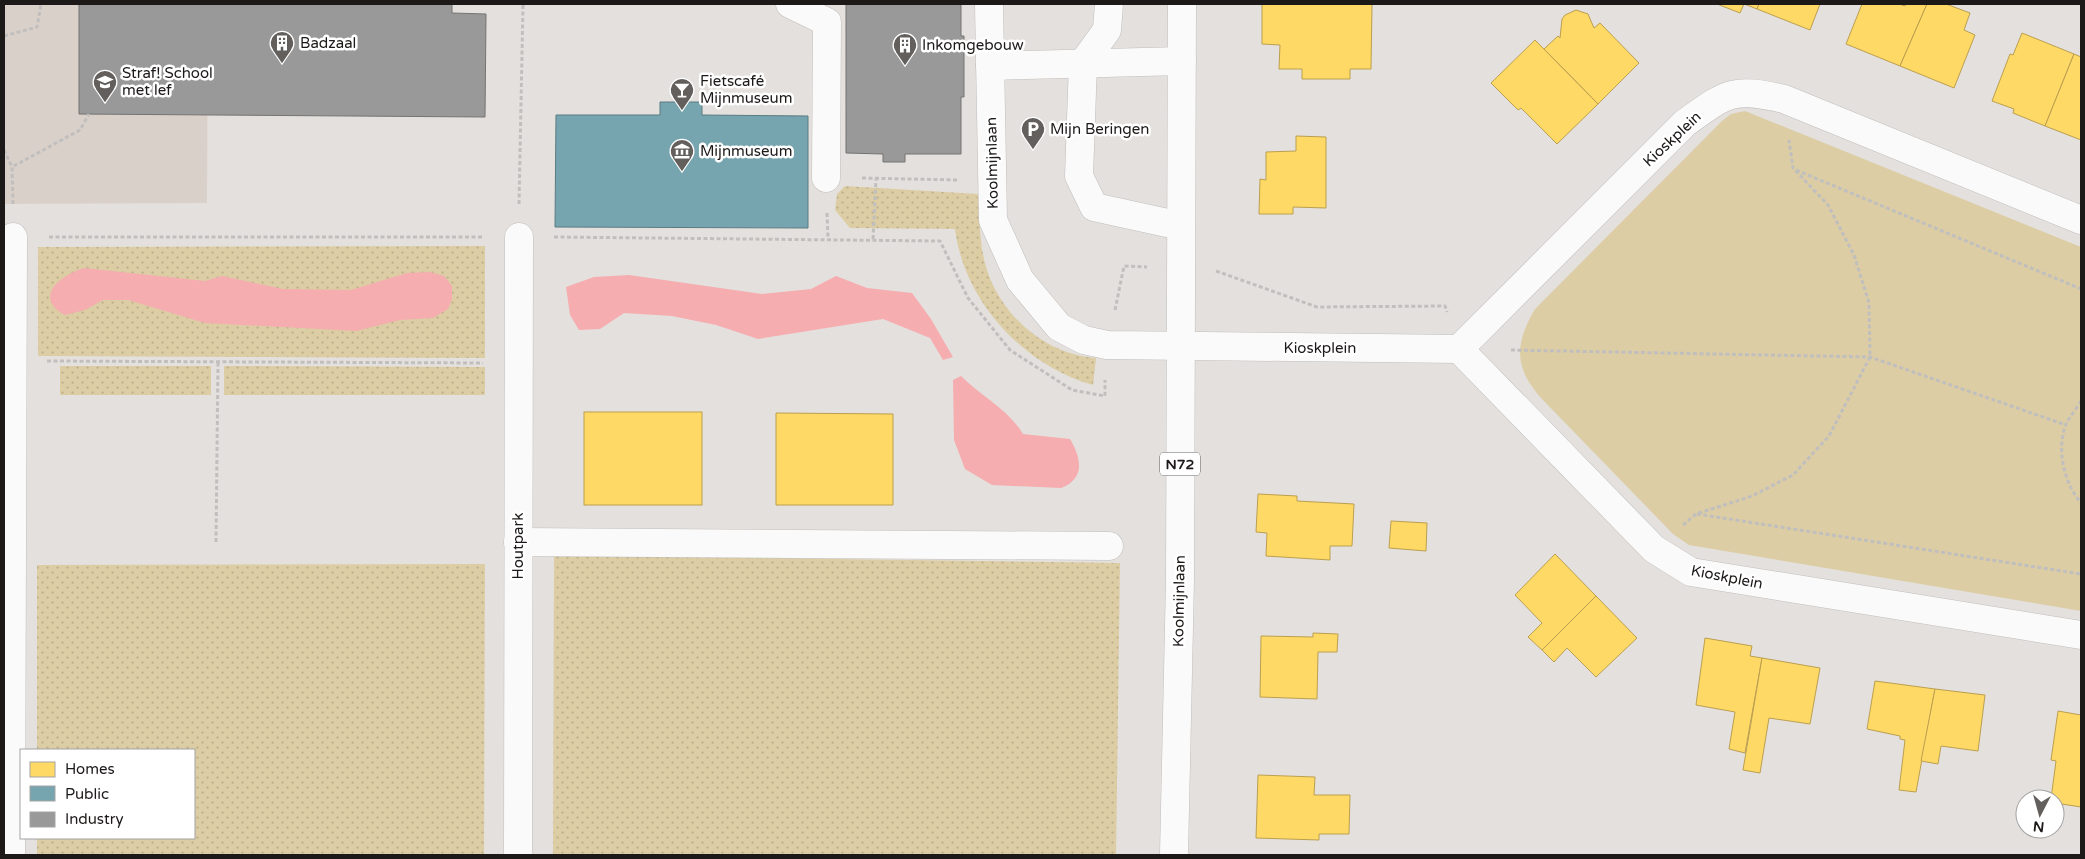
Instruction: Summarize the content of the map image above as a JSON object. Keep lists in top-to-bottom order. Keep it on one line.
{"streets":{"street":["Kioskplein","Koolmijnlaan","N72","Houtpark"]},"crossings":[["Kioskplein","Koolmijnlaan"]],"places":{"building":["Badzaal","Inkomgebouw"],"school or university":["Straf! School met lef"],"bar":["Fietscafé Mijnmuseum"],"parking":["Mijn Beringen"],"museum":["Mijnmuseum"]},"legend":["Homes","Public","Industry"],"north":"bottom"}
